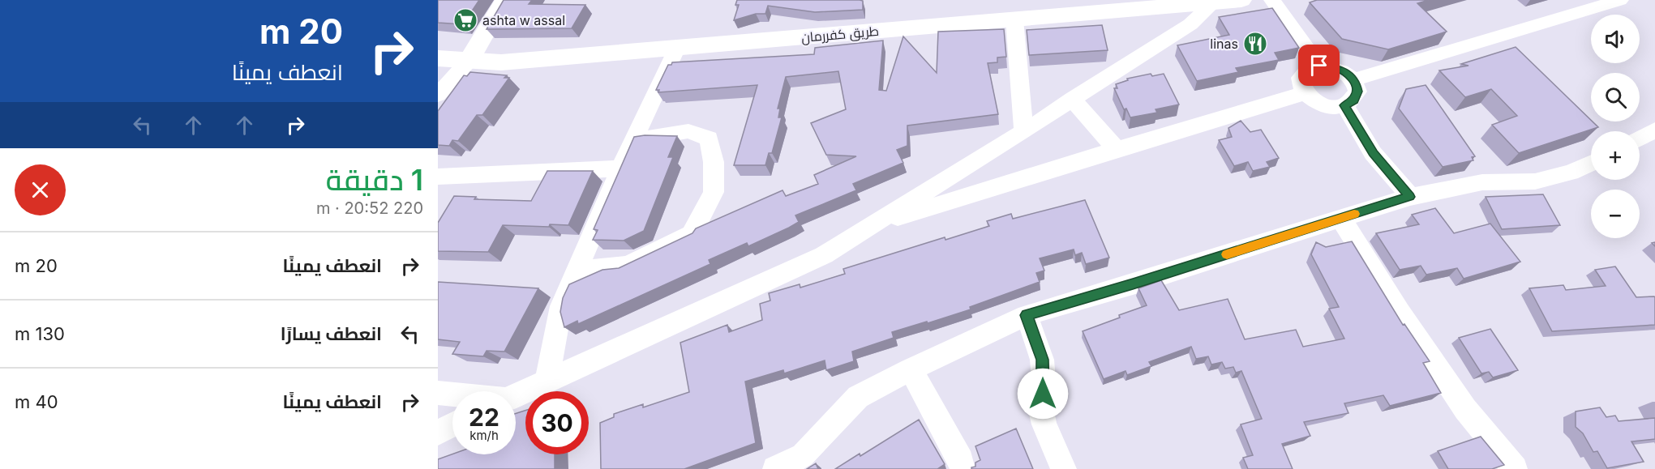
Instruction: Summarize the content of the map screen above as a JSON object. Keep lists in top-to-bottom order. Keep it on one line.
{"streets":{"main road":["طريق كفررمان"]},"places":{"supermarket":["ashta w assal"],"restaurant":["linas"]},"page":{"turn":["20 m","انعطف يمينًا"],"map_buttons":["+","−"],"heading":["1 دقيقة","220 m · 20:52"],"list":[{"name":"انعطف يمينًا","value":"20 m"},{"name":"انعطف يسارًا","value":"130 m"},{"name":"انعطف يمينًا","value":"40 m"}],"speed":"22 km/h","limit":"30"}}
